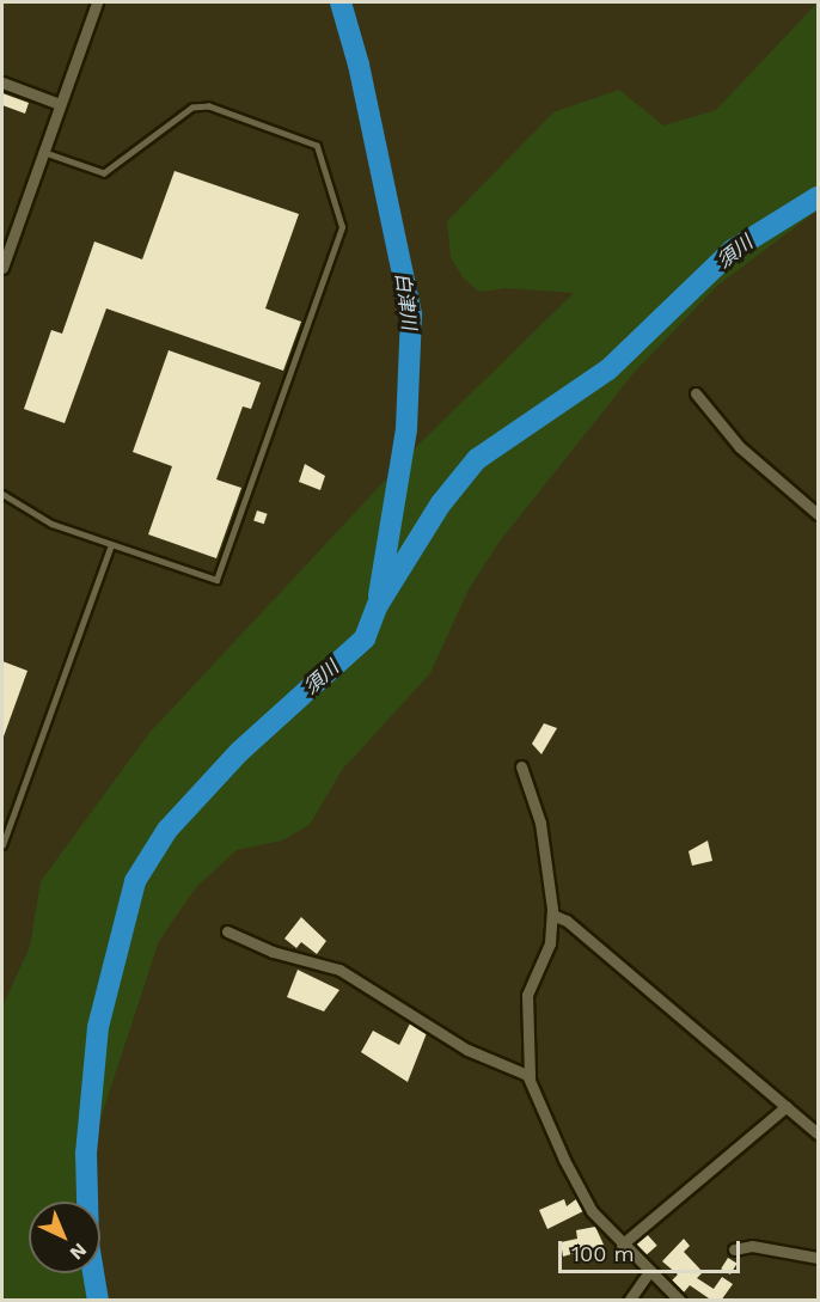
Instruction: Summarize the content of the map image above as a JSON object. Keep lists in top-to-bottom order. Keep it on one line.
{"water":["須川","白津川"],"scale_bar":"100 m","north":"bottom right"}
